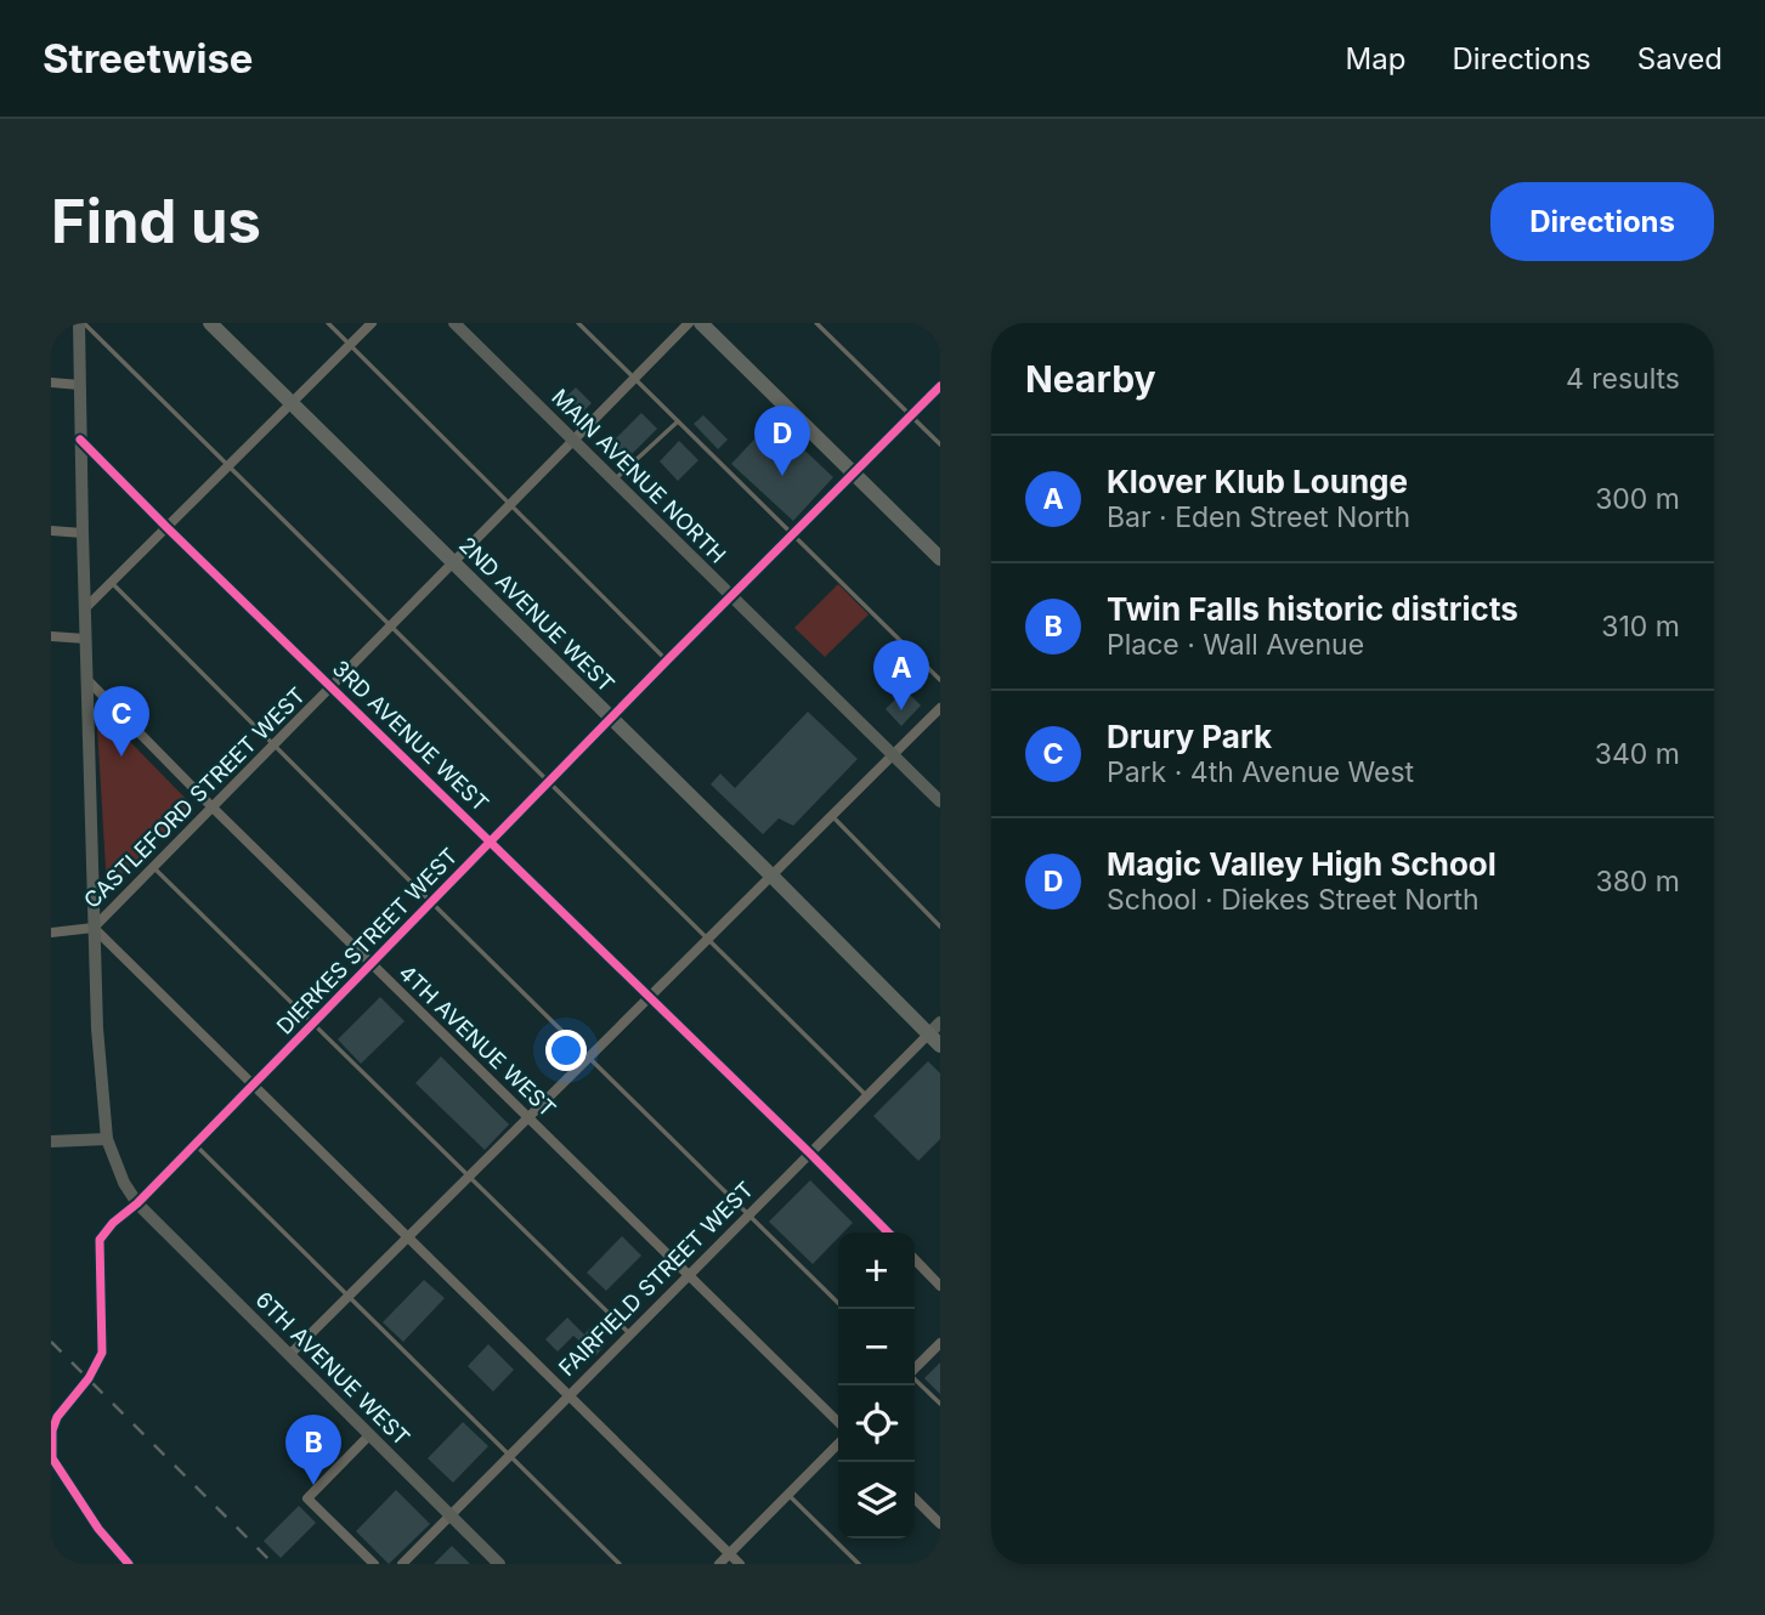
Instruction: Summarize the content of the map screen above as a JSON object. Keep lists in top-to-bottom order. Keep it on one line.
{"streets":{"main road":["MAIN AVENUE NORTH","2ND AVENUE WEST","FAIRFIELD STREET WEST","6TH AVENUE WEST"],"street":["3RD AVENUE WEST","CASTLEFORD STREET WEST","DIERKES STREET WEST","4TH AVENUE WEST"]},"crossings":[["MAIN AVENUE NORTH","CASTLEFORD STREET WEST"],["MAIN AVENUE NORTH","DIERKES STREET WEST"],["2ND AVENUE WEST","CASTLEFORD STREET WEST"],["2ND AVENUE WEST","DIERKES STREET WEST"],["2ND AVENUE WEST","FAIRFIELD STREET WEST"],["3RD AVENUE WEST","CASTLEFORD STREET WEST"],["3RD AVENUE WEST","DIERKES STREET WEST"],["3RD AVENUE WEST","FAIRFIELD STREET WEST"],["3RD AVENUE WEST","6TH AVENUE WEST"],["CASTLEFORD STREET WEST","4TH AVENUE WEST"],["CASTLEFORD STREET WEST","6TH AVENUE WEST"],["DIERKES STREET WEST","4TH AVENUE WEST"],["DIERKES STREET WEST","6TH AVENUE WEST"],["4TH AVENUE WEST","FAIRFIELD STREET WEST"],["4TH AVENUE WEST","6TH AVENUE WEST"],["FAIRFIELD STREET WEST","6TH AVENUE WEST"]],"page":{"header":"Streetwise","nav":["Map","Directions","Saved"],"buttons":"Directions","title":"Find us","heading":["Nearby","4 results"],"pins":["D","A","C","B"],"list":[{"mark":"A","name":"Klover Klub Lounge","note":"Bar · Eden Street North","value":"300 m"},{"mark":"B","name":"Twin Falls historic districts","note":"Place · Wall Avenue","value":"310 m"},{"mark":"C","name":"Drury Park","note":"Park · 4th Avenue West","value":"340 m"},{"mark":"D","name":"Magic Valley High School","note":"School · Diekes Street North","value":"380 m"}],"map_buttons":["+","−"]}}
